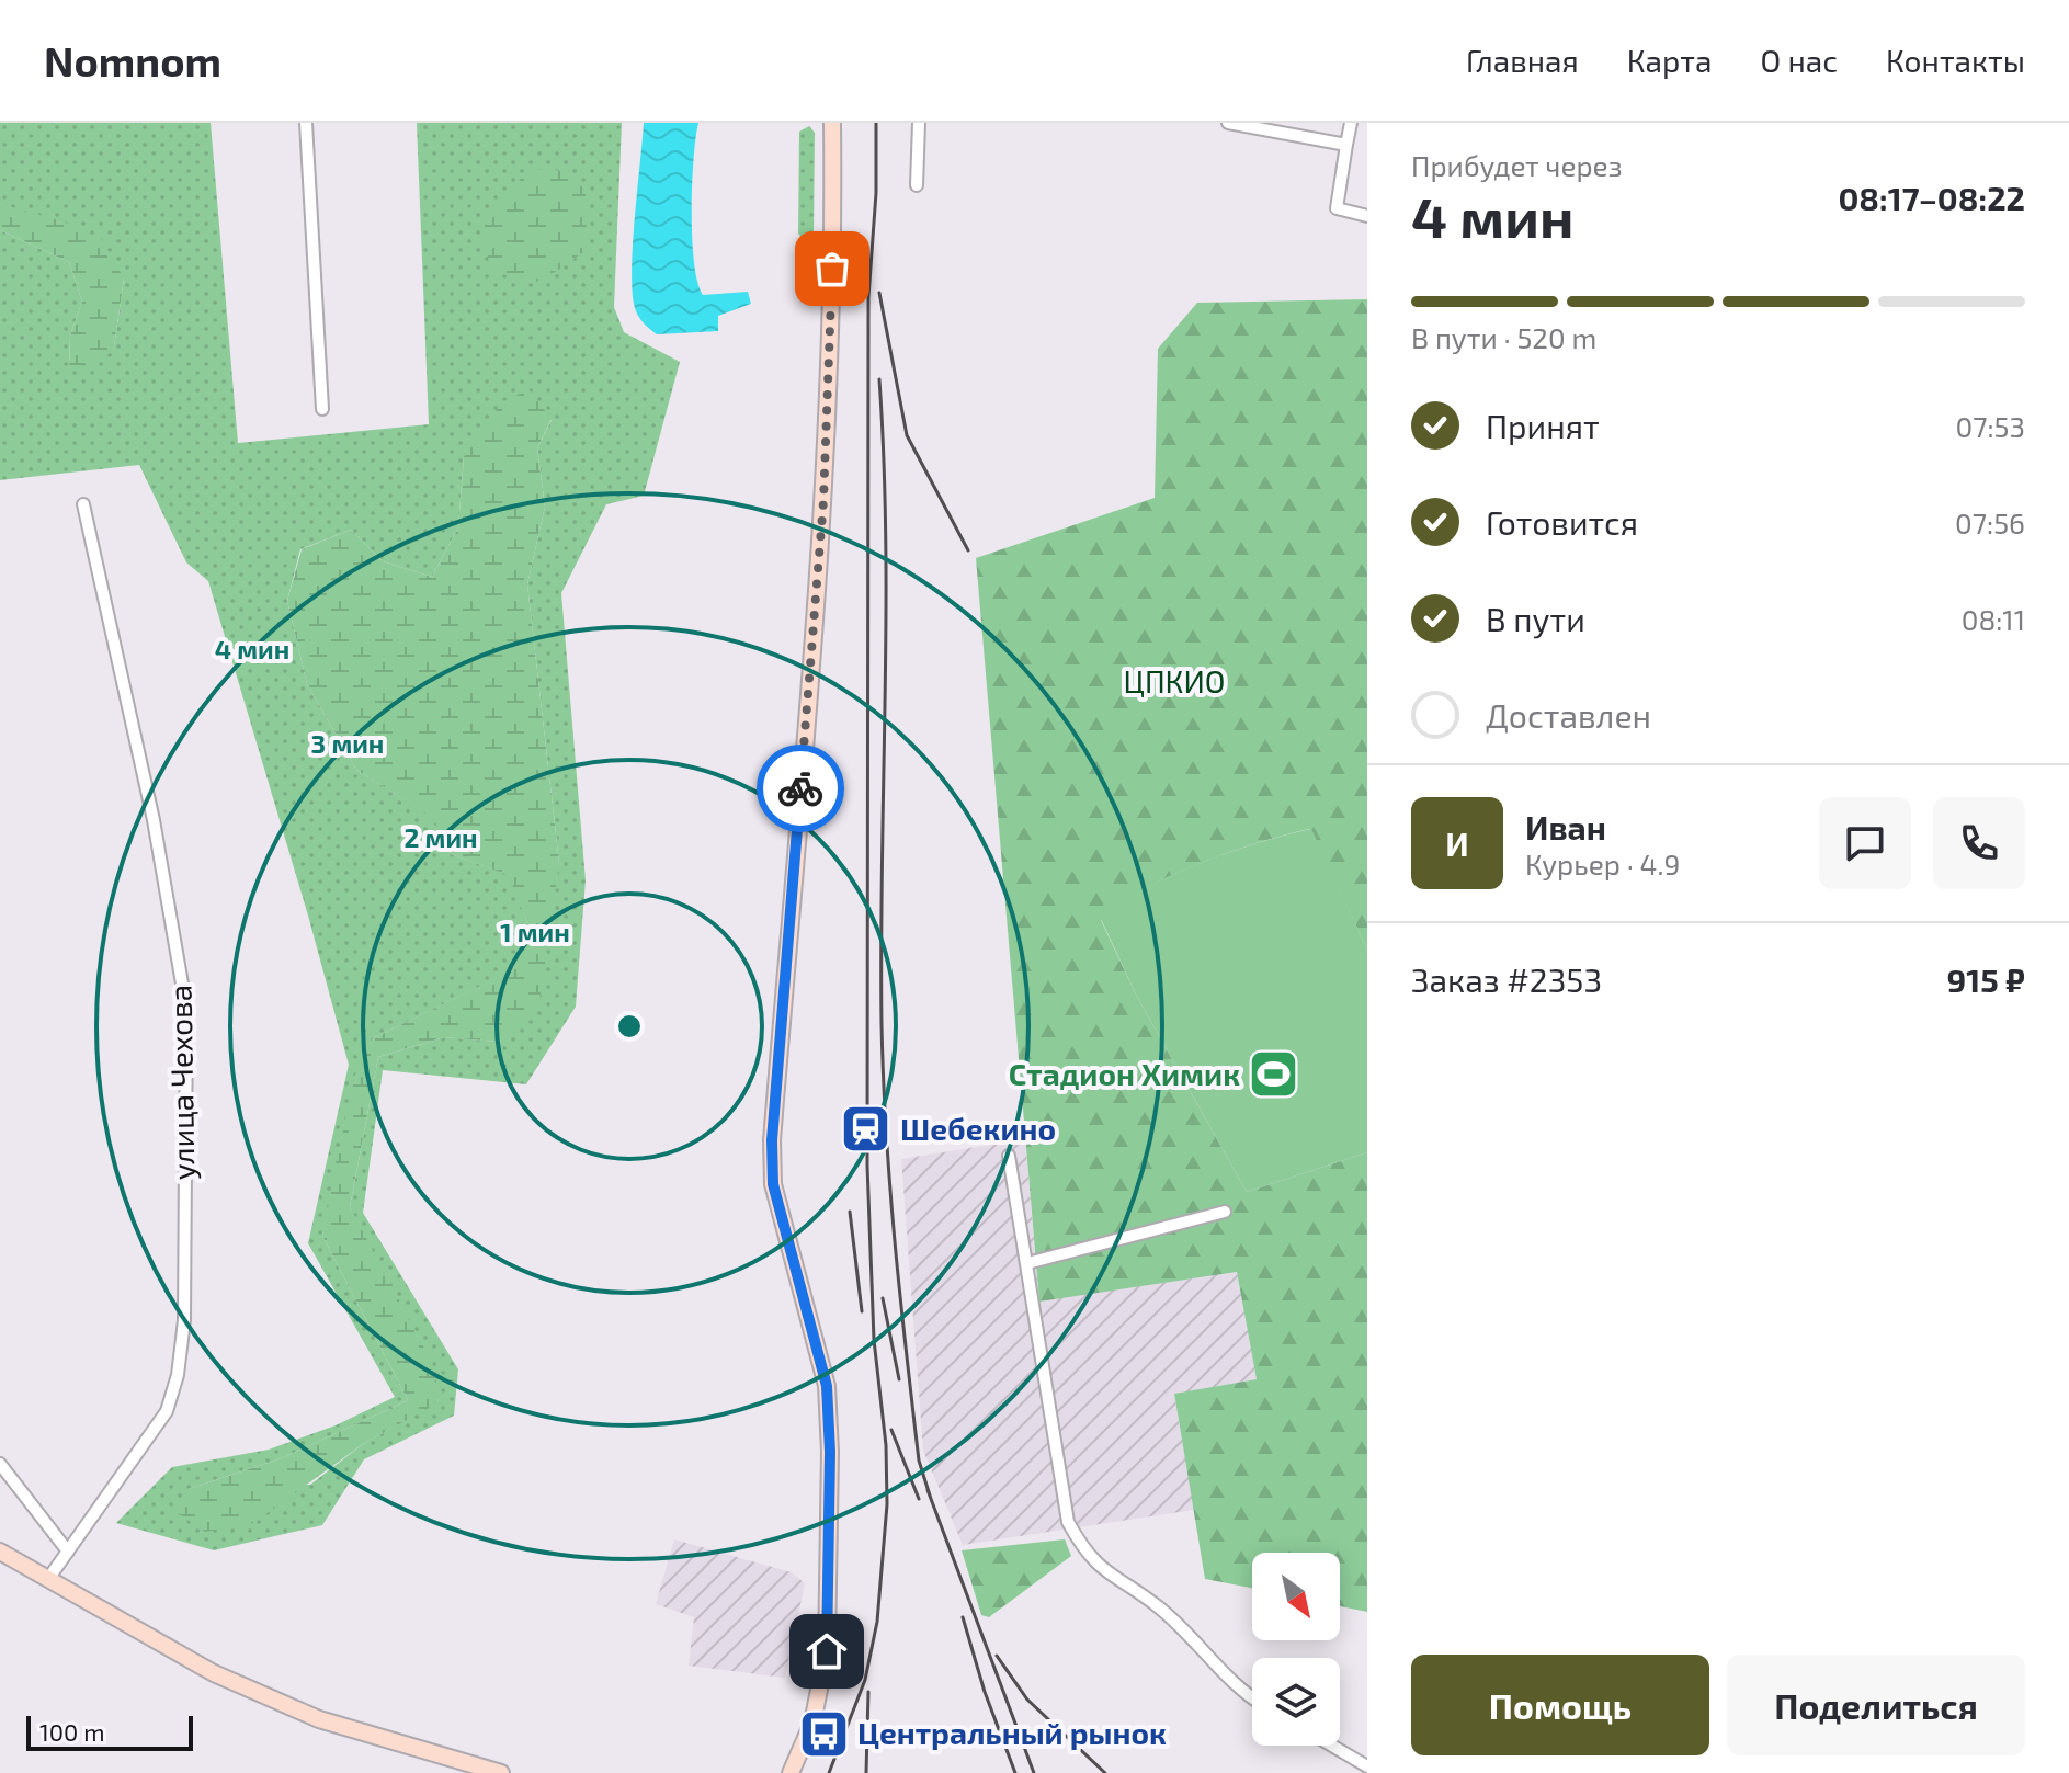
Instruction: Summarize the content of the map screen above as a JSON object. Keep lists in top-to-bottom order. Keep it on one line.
{"streets":{"street":["улица Чехова"]},"parks":["ЦПКИО"],"places":{"sports":["Стадион Химик"],"station":["Шебекино"],"bus stop":["Центральный рынок"]},"scale_bar":"100 m","north":"bottom right","page":{"header":"Nomnom","nav":["Главная","Карта","О нас","Контакты"],"heading":["4 мин","Прибудет через","08:17–08:22"],"panel":["Иван","Курьер · 4.9","Заказ #2353","915 ₽"],"bar":"В пути · 520 m","list":[["Принят","07:53"],["Готовится","07:56"],["В пути","08:11"],"Доставлен"],"round":"И","buttons":["Помощь","Поделиться"],"scale":"100 m"},"rings":["4 мин","3 мин","2 мин","1 мин"]}
